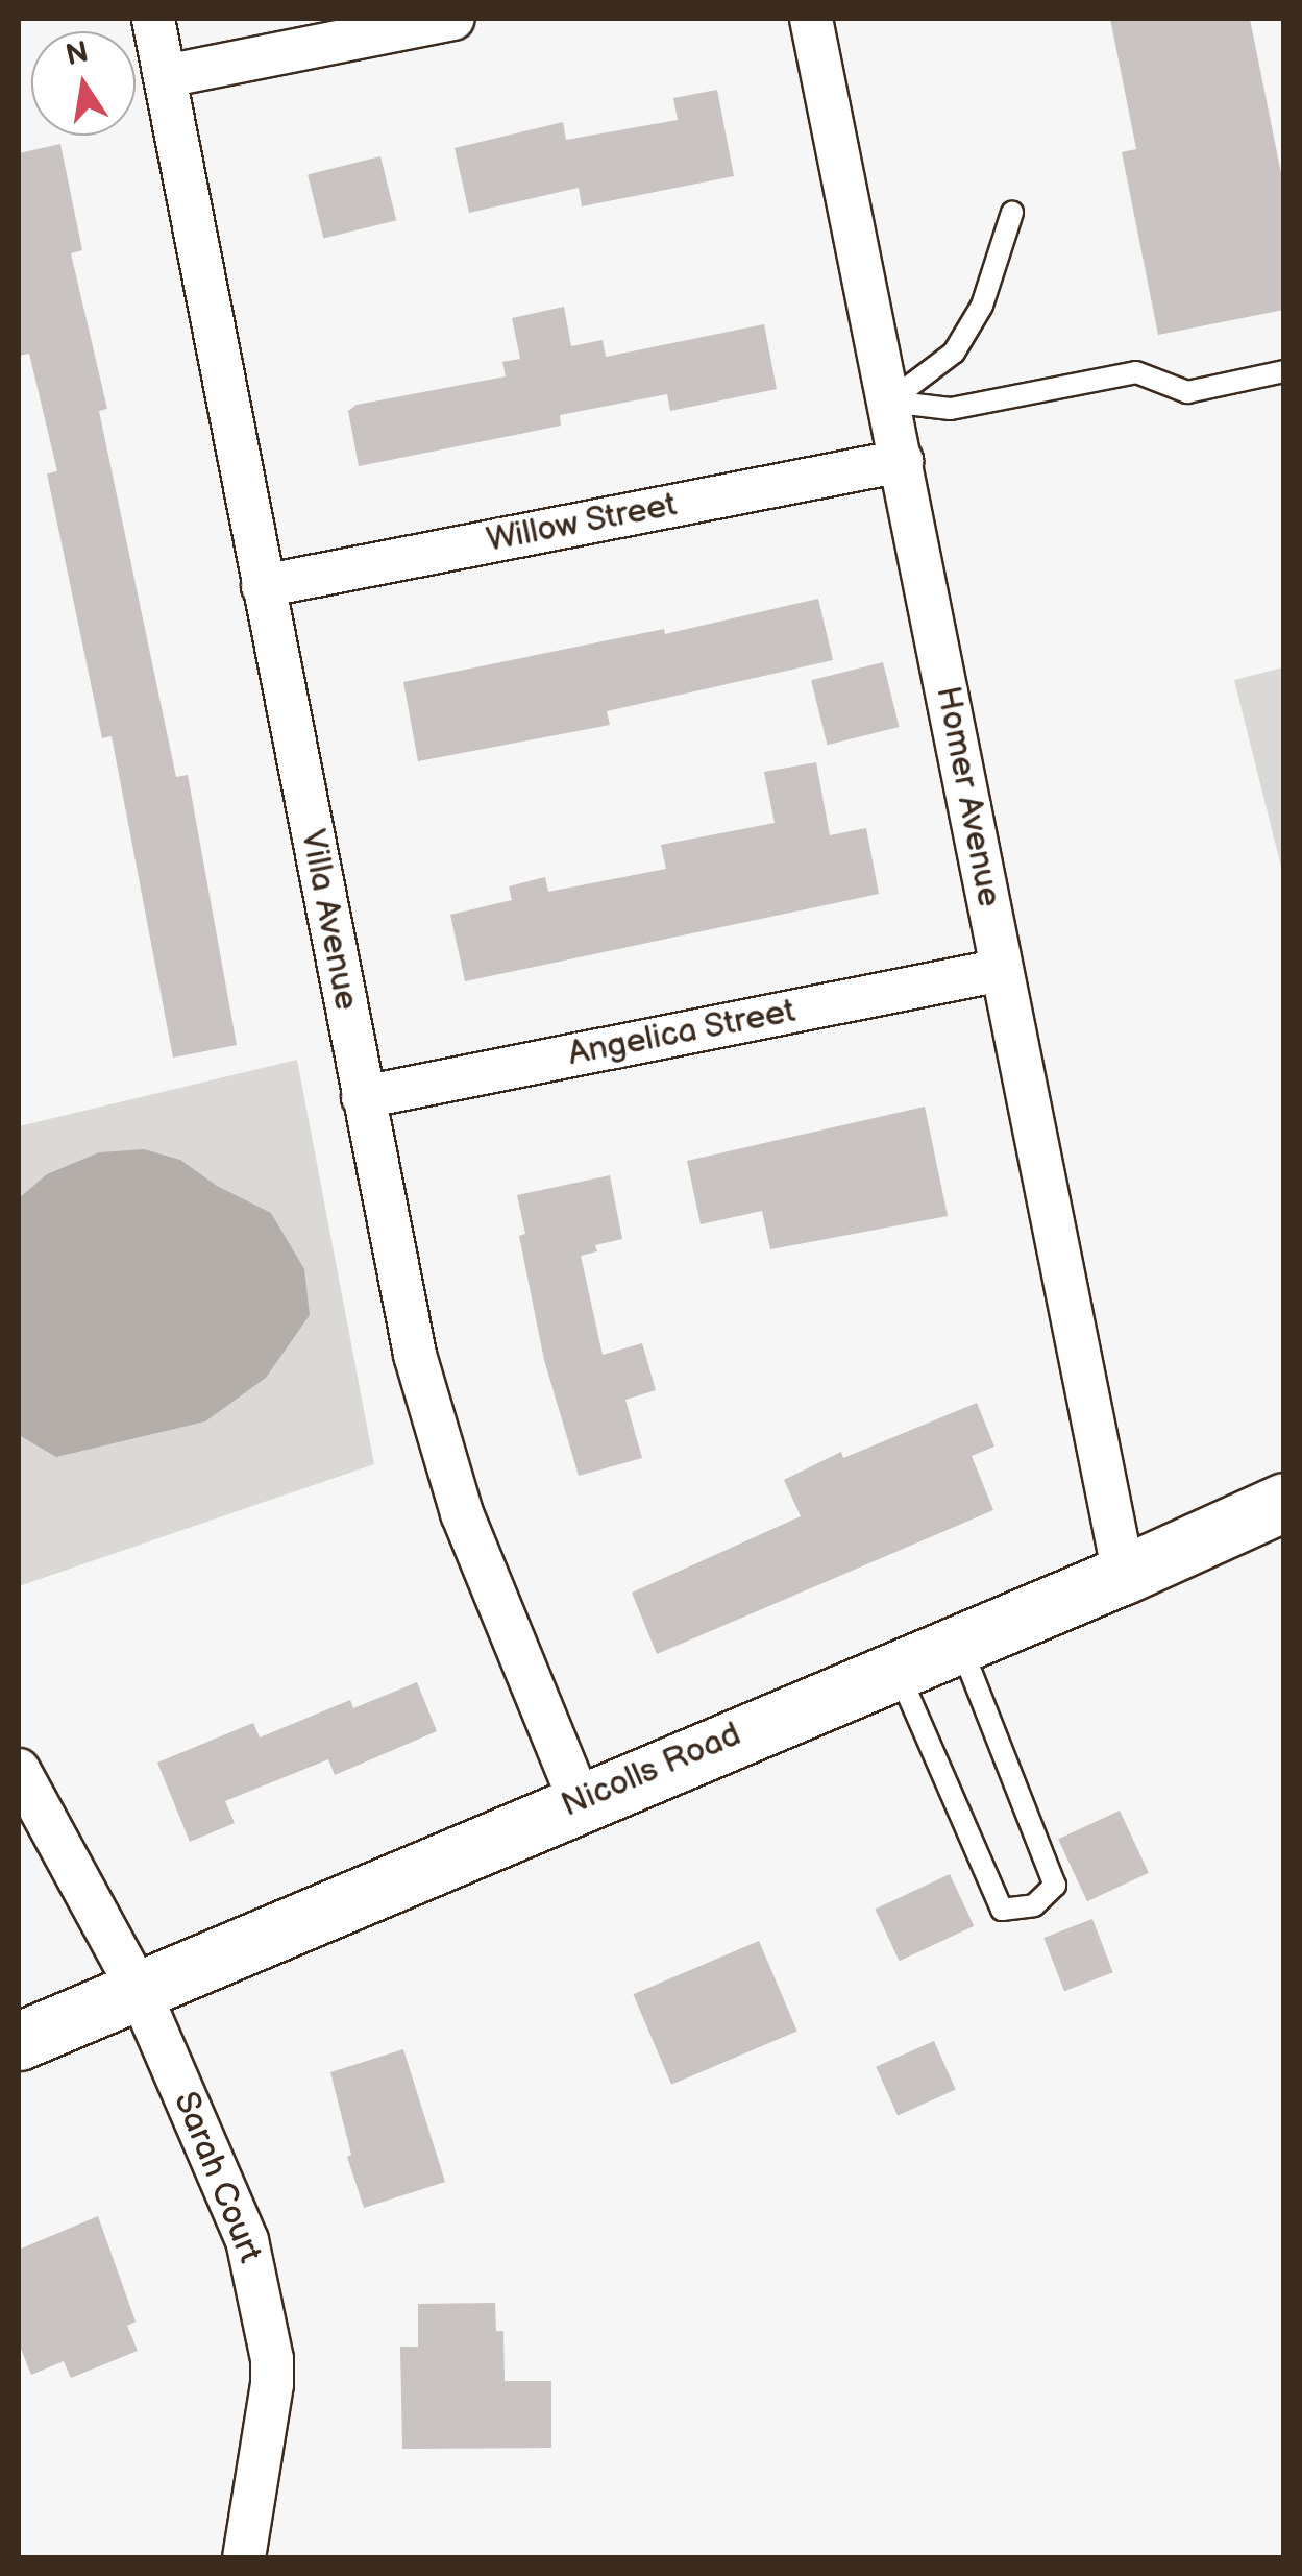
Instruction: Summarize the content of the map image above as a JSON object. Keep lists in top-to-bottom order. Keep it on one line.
{"streets":{"street":["Willow Street","Homer Avenue","Villa Avenue","Angelica Street","Nicolls Road","Sarah Court"]},"crossings":[["Willow Street","Homer Avenue"],["Willow Street","Villa Avenue"],["Homer Avenue","Angelica Street"],["Homer Avenue","Nicolls Road"],["Villa Avenue","Angelica Street"],["Villa Avenue","Nicolls Road"],["Nicolls Road","Sarah Court"]],"north":"top"}
